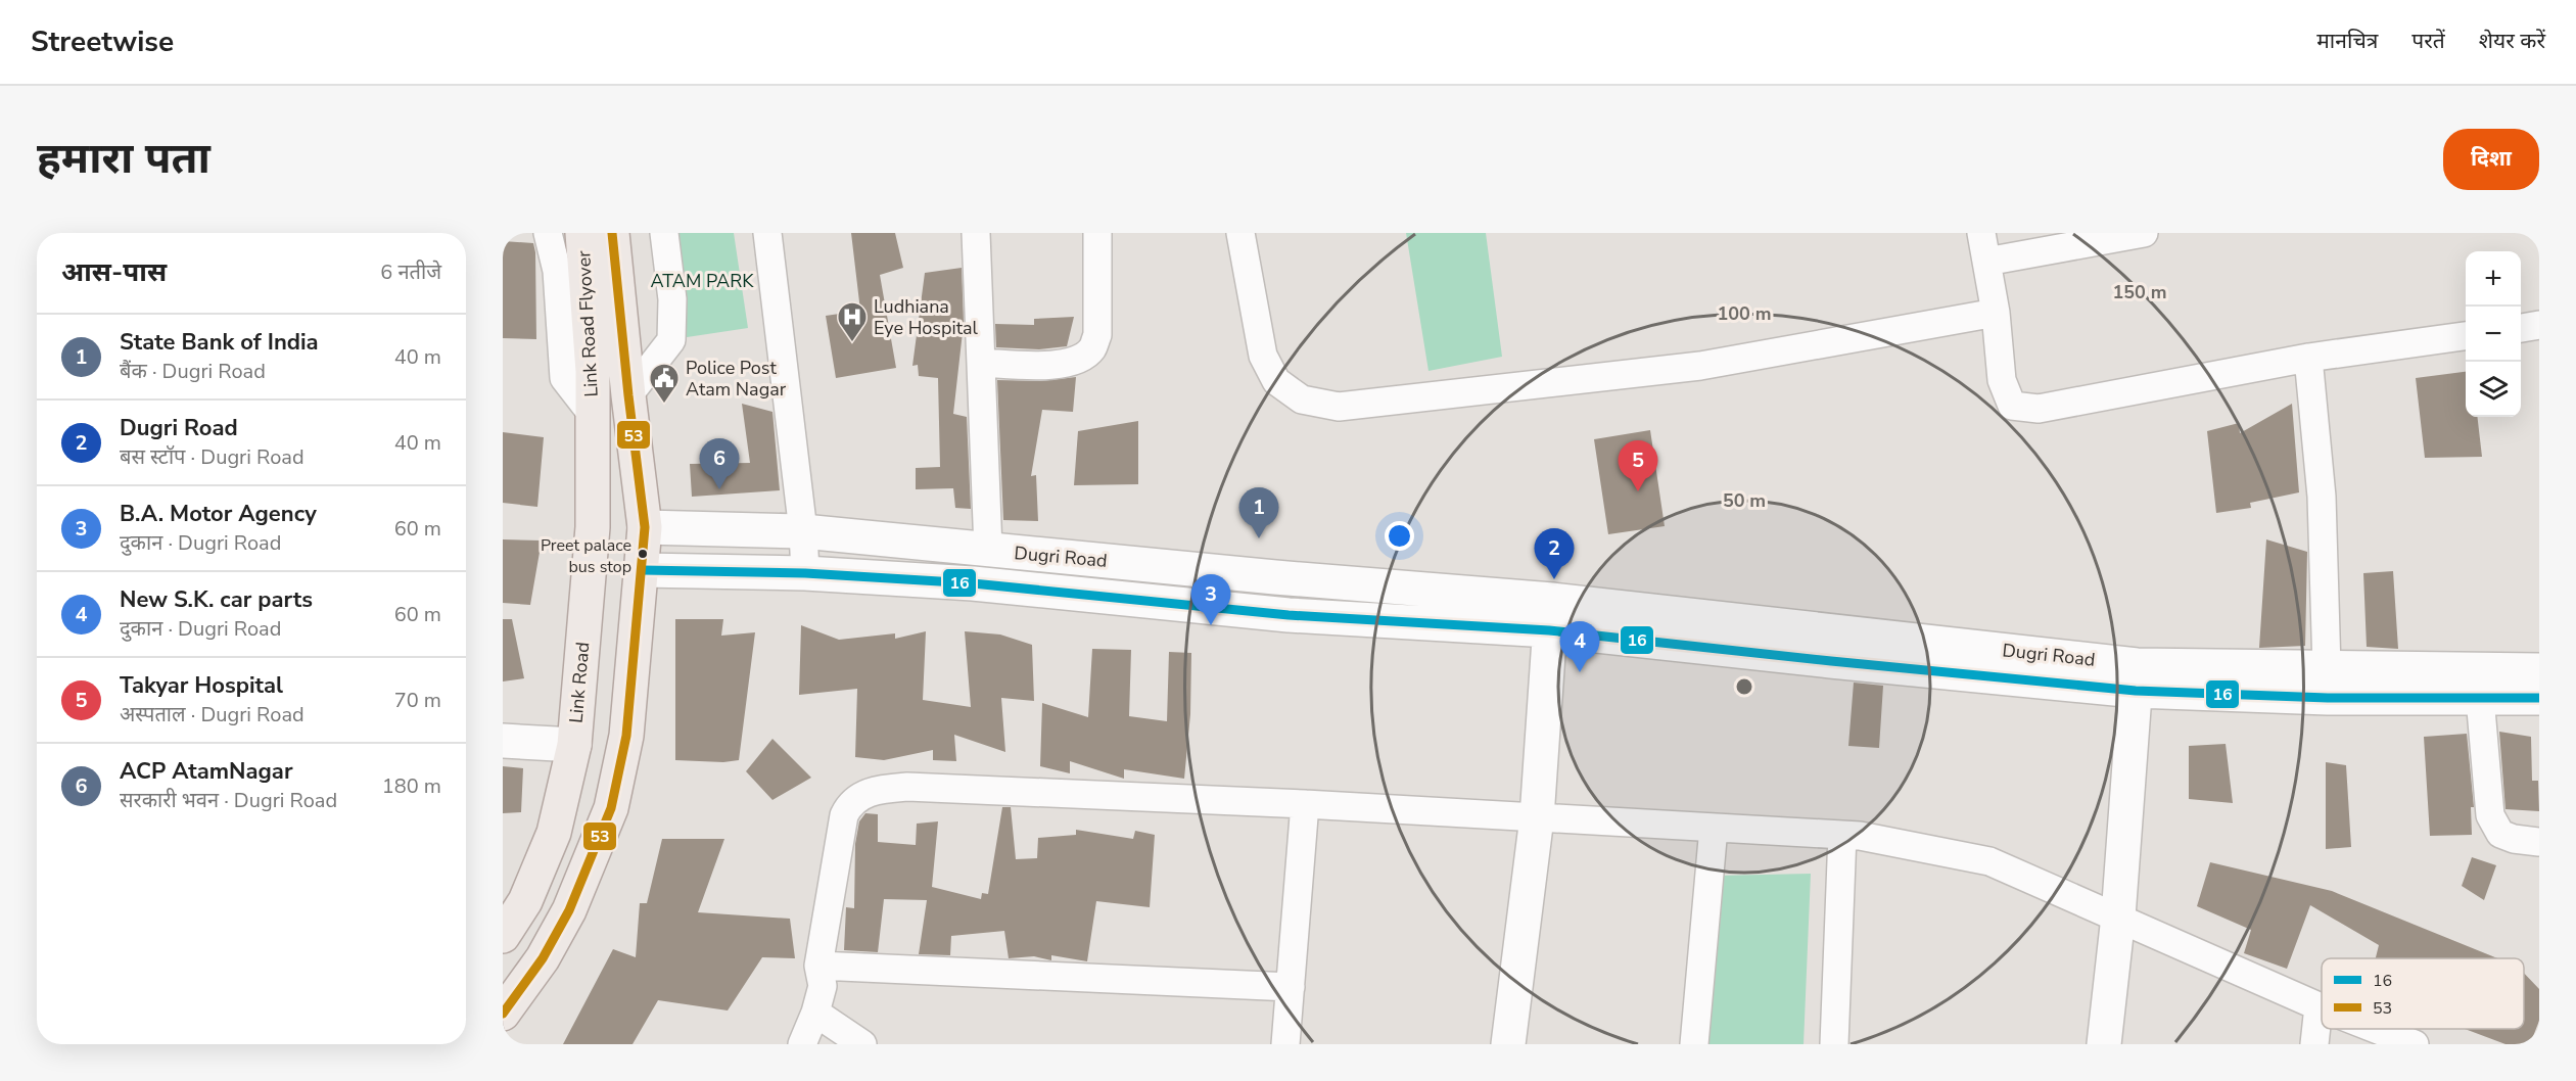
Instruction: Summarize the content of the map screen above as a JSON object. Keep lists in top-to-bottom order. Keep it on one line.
{"streets":{"main road":["Link Road Flyover","Link Road"],"street":["Dugri Road"]},"crossings":[["Link Road Flyover","Link Road"]],"parks":["ATAM PARK"],"places":{"hospital":["Ludhiana Eye Hospital"],"public building":["Police Post Atam Nagar"],"other":["Preet palace bus stop"]},"lines":["transit line 53","transit line 16"],"legend":["16","53"],"page":{"header":"Streetwise","nav":["मानचित्र","परतें","शेयर करें"],"buttons":"दिशा","title":"हमारा पता","heading":["आस-पास","6 नतीजे"],"map_buttons":["+","−"],"list":[{"mark":"1","name":"State Bank of India","note":"बैंक · Dugri Road","value":"40 m"},{"mark":"2","name":"Dugri Road","note":"बस स्टॉप · Dugri Road","value":"40 m"},{"mark":"3","name":"B.A. Motor Agency","note":"दुकान · Dugri Road","value":"60 m"},{"mark":"4","name":"New S.K. car parts","note":"दुकान · Dugri Road","value":"60 m"},{"mark":"5","name":"Takyar Hospital","note":"अस्पताल · Dugri Road","value":"70 m"},{"mark":"6","name":"ACP AtamNagar","note":"सरकारी भवन · Dugri Road","value":"180 m"}],"pins":["6","5","1","2","3","4"]},"rings":["150 m","100 m","50 m"]}
